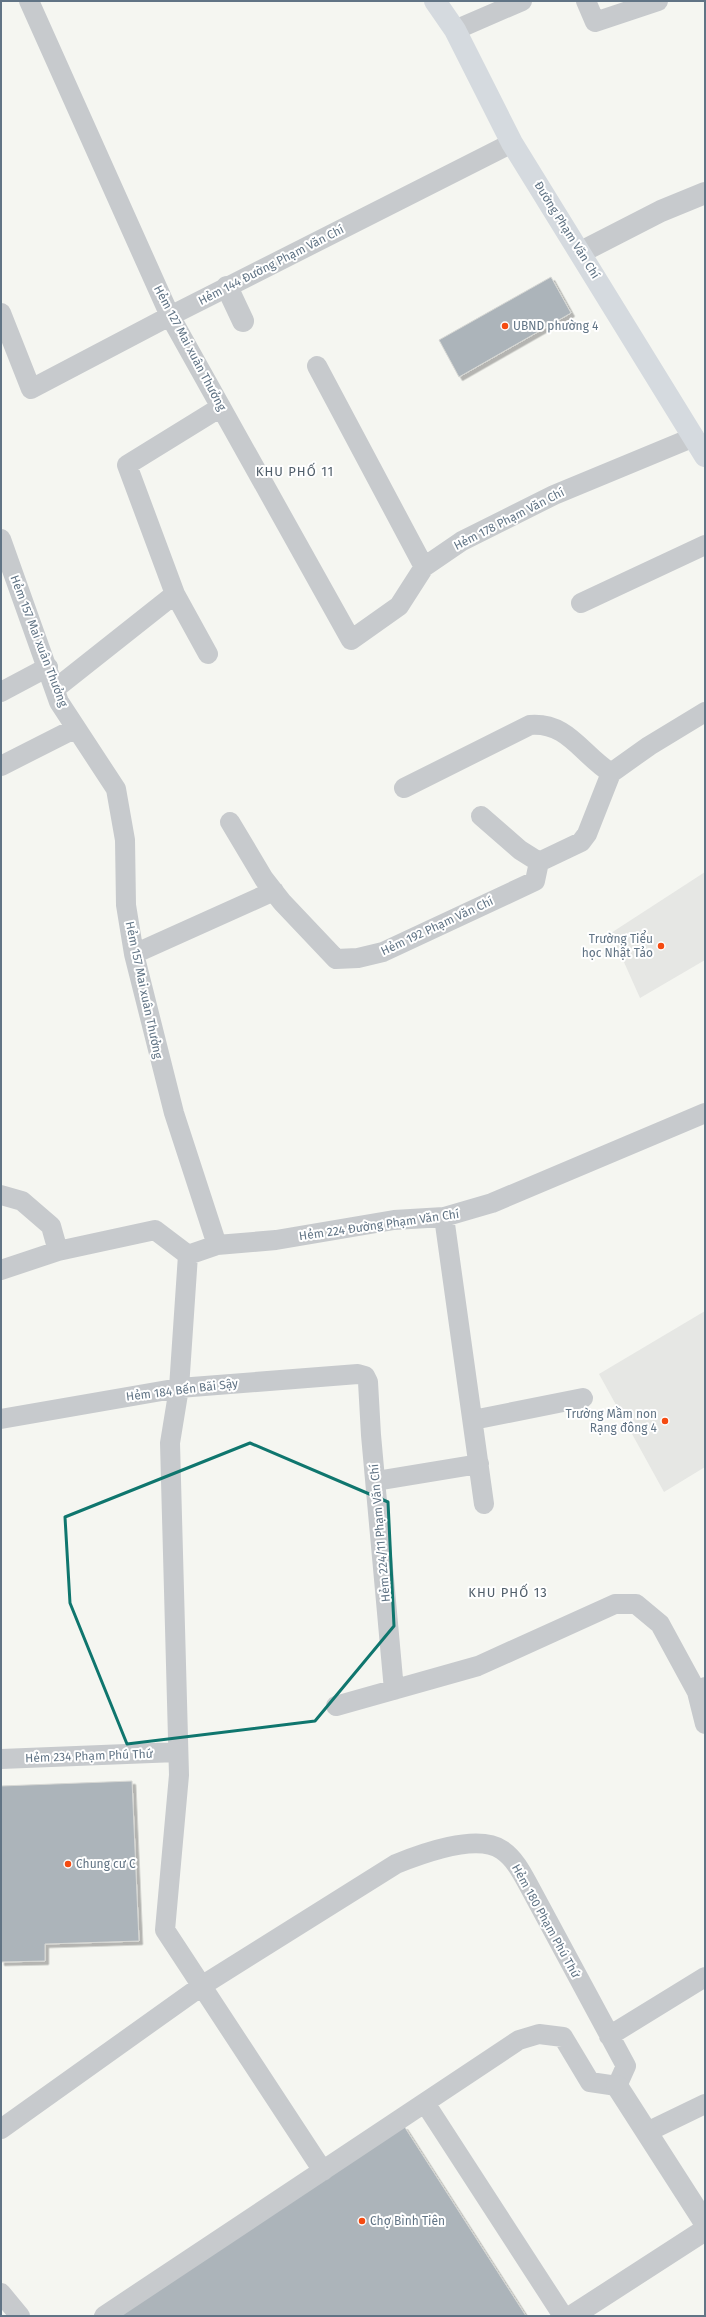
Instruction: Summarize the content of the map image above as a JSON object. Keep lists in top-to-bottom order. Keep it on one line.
{"streets":{"main road":["Đường Phạm Văn Chí"],"lane":["Hẻm 144 Đường Phạm Văn Chí","Hẻm 127 Mai xuân Thưởng","Hẻm 178 Phạm Văn Chí","Hẻm 157 Mai xuân Thưởng","Hẻm 192 Phạm Văn Chí","Hẻm 224 Đường Phạm Văn Chí","Hẻm 184 Bến Bãi Sậy","Hẻm 224/11 Phạm Văn Chí","Hẻm 234 Phạm Phú Thứ","Hẻm 180 Phạm Phú Thứ"]},"crossings":[["Đường Phạm Văn Chí","Hẻm 144 Đường Phạm Văn Chí"],["Đường Phạm Văn Chí","Hẻm 178 Phạm Văn Chí"],["Hẻm 144 Đường Phạm Văn Chí","Hẻm 127 Mai xuân Thưởng"],["Hẻm 127 Mai xuân Thưởng","Hẻm 178 Phạm Văn Chí"],["Hẻm 157 Mai xuân Thưởng","Hẻm 224 Đường Phạm Văn Chí"],["Hẻm 184 Bến Bãi Sậy","Hẻm 224/11 Phạm Văn Chí"]],"districts":["KHU PHỐ 11","KHU PHỐ 13"],"places":["UBND phường 4","Trường Tiểu học Nhật Tảo","Trường Mầm non Rạng đông 4","Chung cư C","Chợ Bình Tiên"]}
